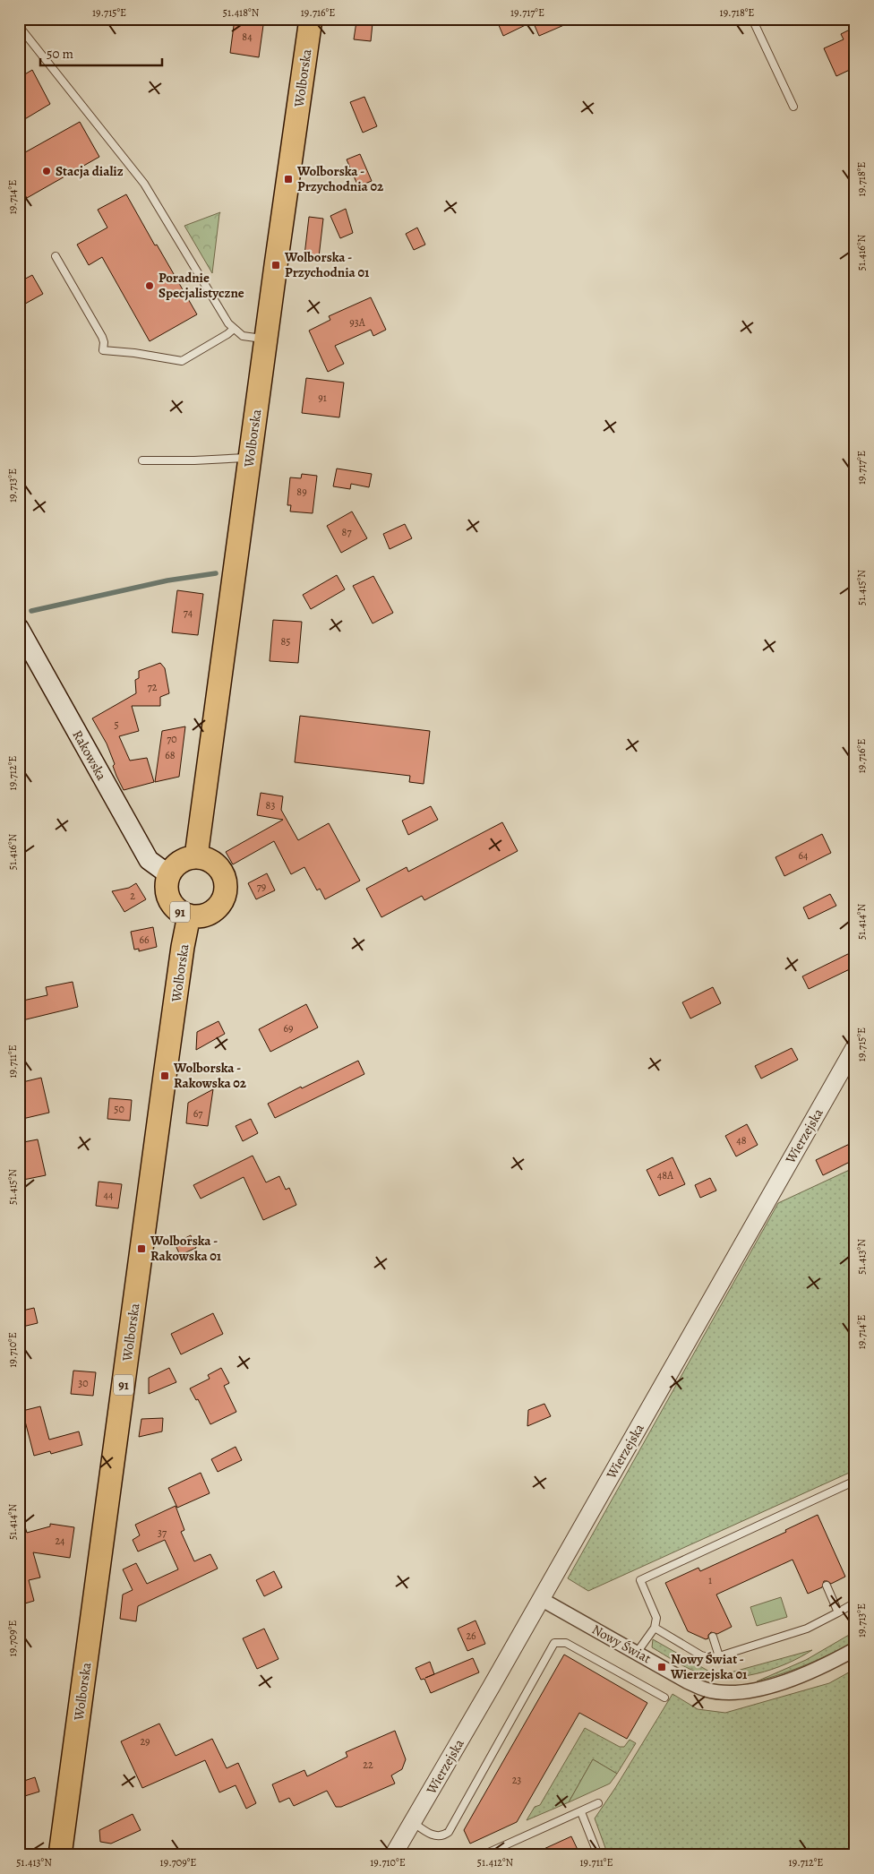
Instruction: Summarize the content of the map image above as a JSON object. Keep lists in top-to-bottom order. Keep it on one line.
{"streets":{"main road":["Wolborska","Rakowska","91"],"street":["Wierzejska","Nowy Świat"]},"crossings":[["Wolborska","Rakowska"],["Wolborska","91"],["Rakowska","91"],["Wierzejska","Nowy Świat"]],"places":{"other":["Stacja dializ","Poradnie Specjalistyczne"],"transit":["Wolborska - Przychodnia 02","Wolborska - Przychodnia 01","Wolborska - Rakowska 02","Wolborska - Rakowska 01","Nowy Świat - Wierzejska 01"]},"house_numbers":["84","93A","91","89","87","74","85","72","5","70","68","83","64","79","2","66","69","50","67","48","48A","44","30","37","24","1","26","29","22","23"],"scale_bar":"50 m","coordinates":["19.715°E","51.418°N","19.716°E","19.717°E","19.718°E","19.714°E","51.416°N","19.713°E","51.415°N","19.712°E","51.414°N","19.711°E","51.413°N","19.710°E","19.709°E","51.412°N"]}
